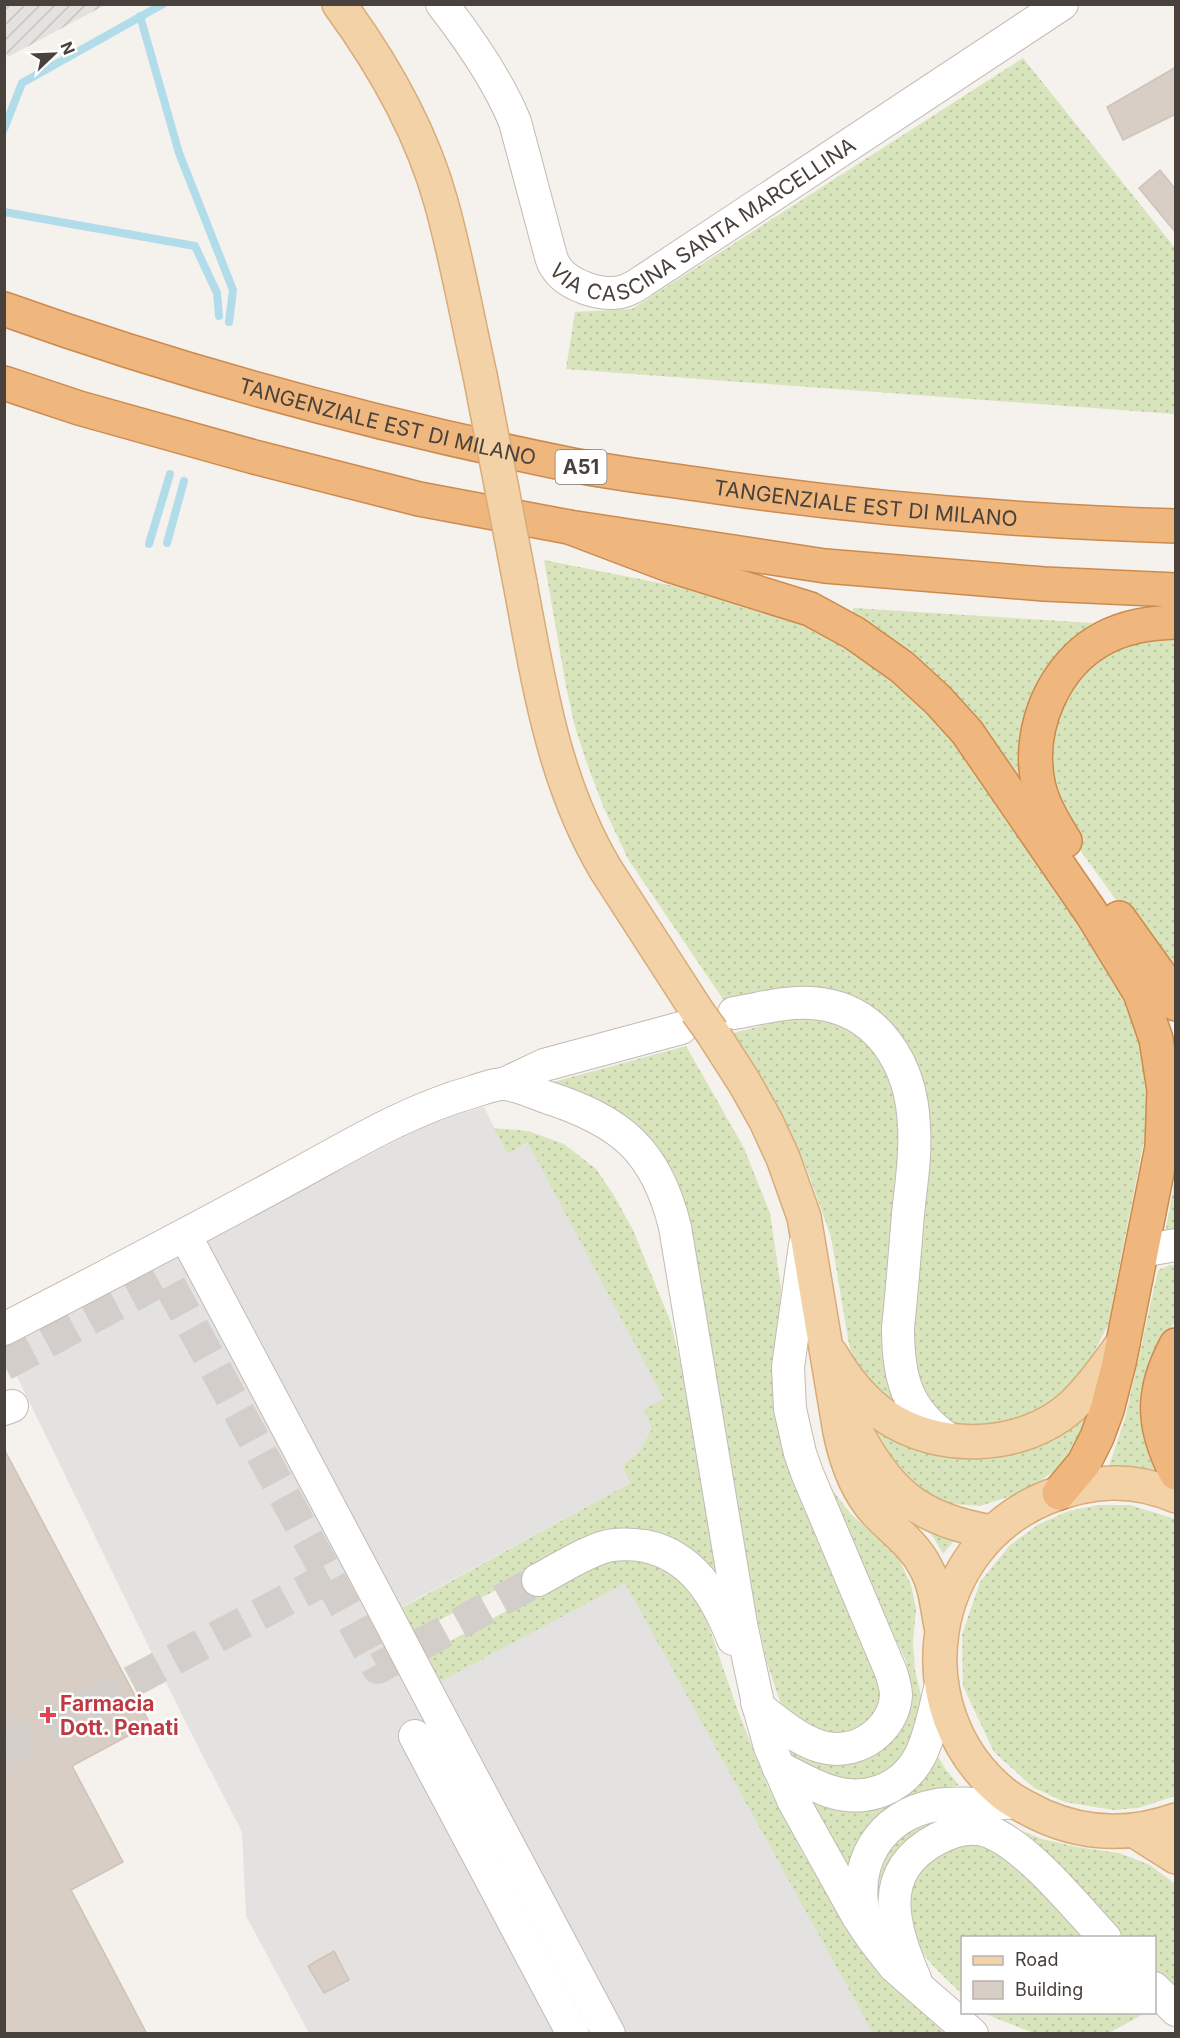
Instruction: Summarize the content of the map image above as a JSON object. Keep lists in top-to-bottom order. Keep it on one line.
{"streets":{"highway":["TANGENZIALE EST DI MILANO","A51"],"lane":["VIA CASCINA SANTA MARCELLINA"]},"places":{"health":["Farmacia Dott. Penati"]},"legend":["Road","Building"],"north":"top right"}
